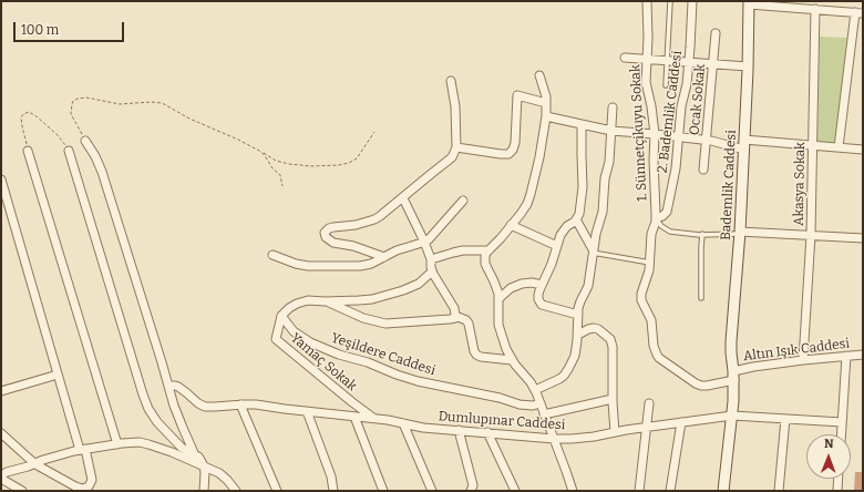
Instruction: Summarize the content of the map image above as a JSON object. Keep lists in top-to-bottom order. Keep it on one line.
{"streets":{"street":["Ocak Sokak","2. Bademlik Caddesi","1. Sünnetçikuyu Sokak","Akasya Sokak","Bademlik Caddesi","Altın Işık Caddesi","Yeşildere Caddesi","Yamaç Sokak","Dumlupınar Caddesi"]},"crossings":[["2. Bademlik Caddesi","1. Sünnetçikuyu Sokak"],["1. Sünnetçikuyu Sokak","Bademlik Caddesi"],["1. Sünnetçikuyu Sokak","Altın Işık Caddesi"],["Akasya Sokak","Altın Işık Caddesi"],["Bademlik Caddesi","Altın Işık Caddesi"],["Bademlik Caddesi","Dumlupınar Caddesi"],["Yeşildere Caddesi","Yamaç Sokak"],["Yamaç Sokak","Dumlupınar Caddesi"]],"scale_bar":"100 m","north":"top"}
